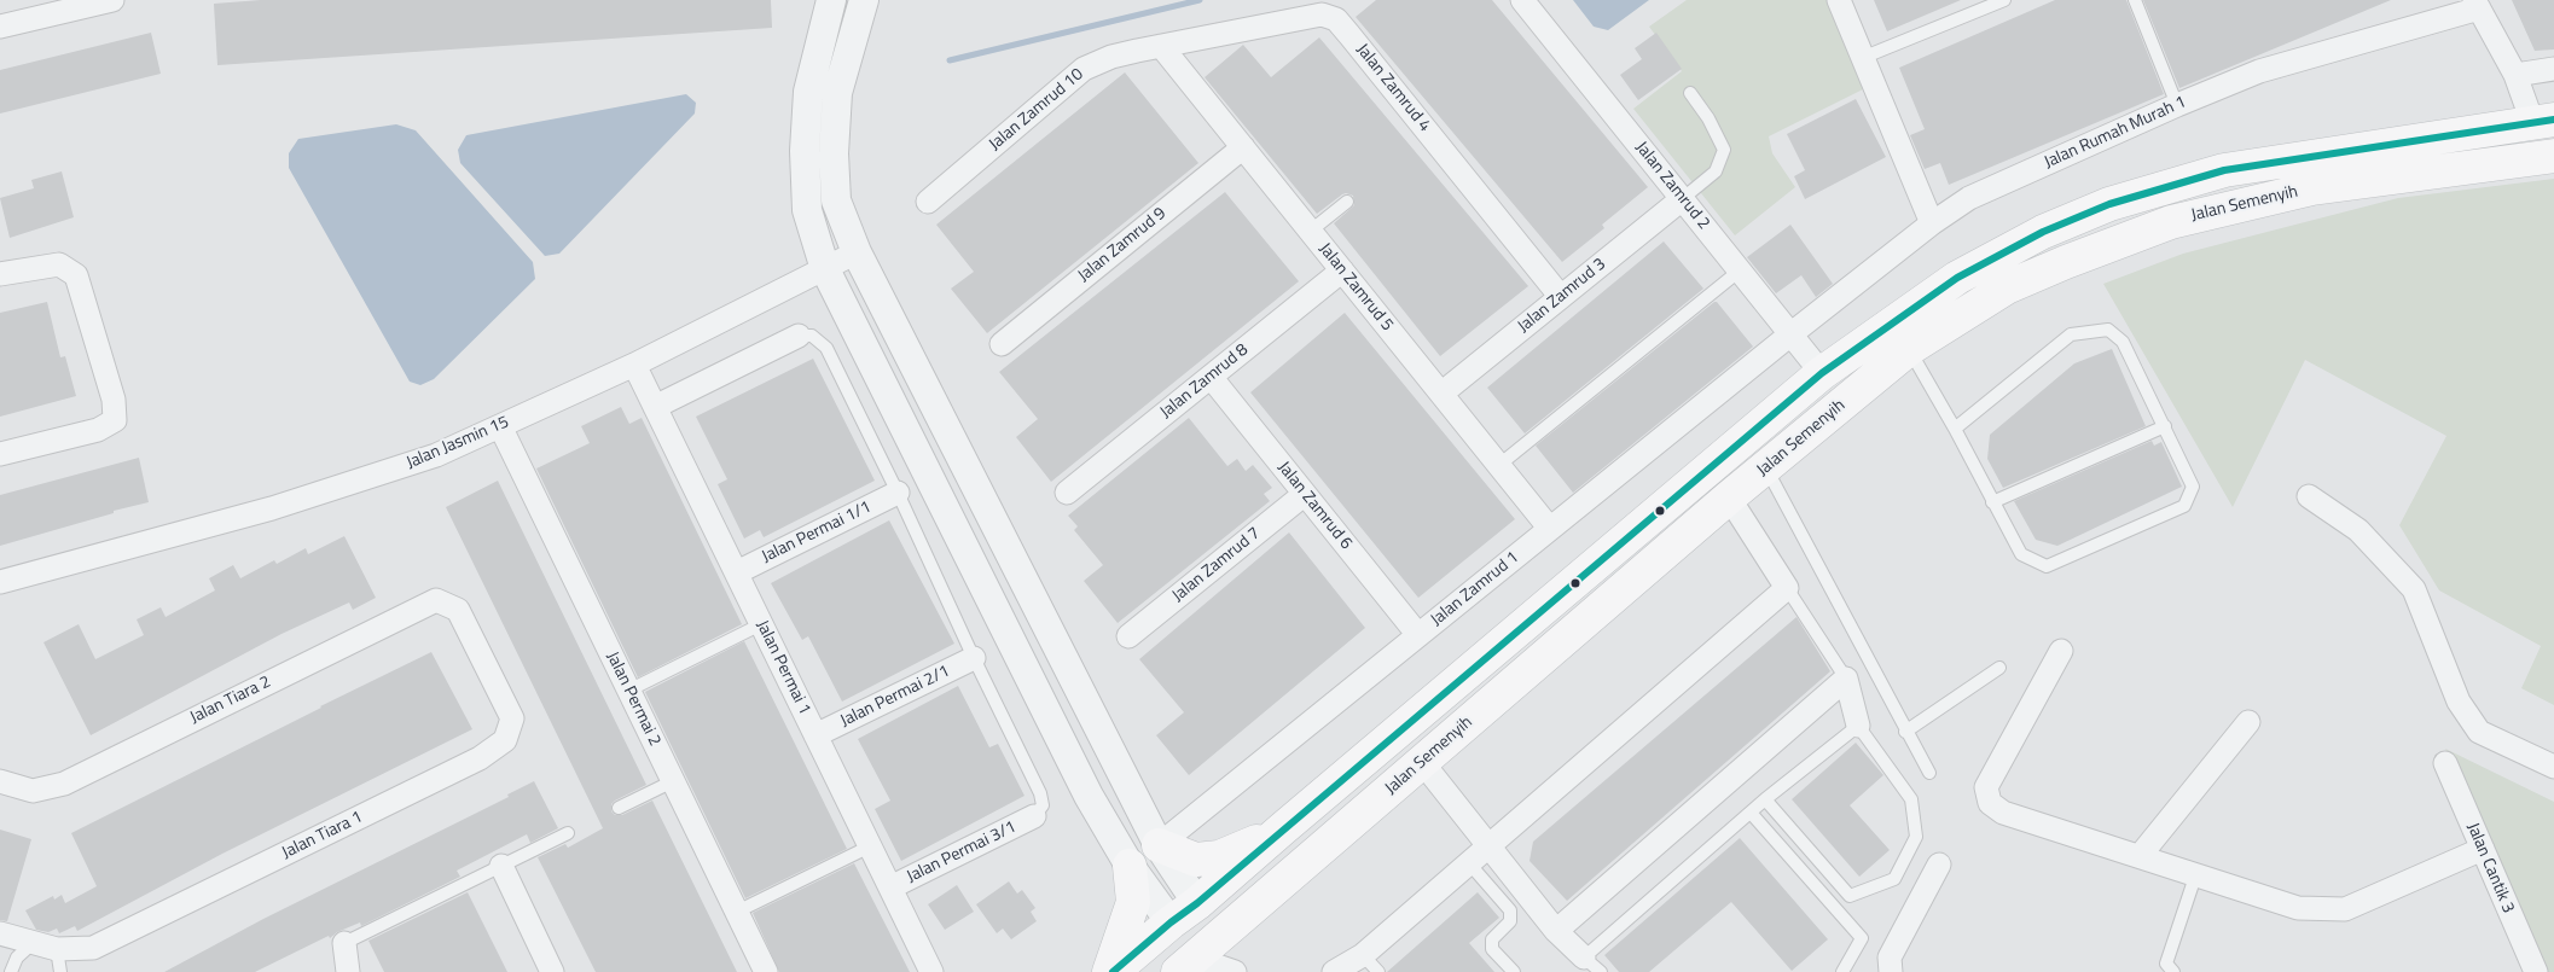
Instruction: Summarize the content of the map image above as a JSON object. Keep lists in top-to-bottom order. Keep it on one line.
{"streets":{"main road":["Jalan Semenyih"],"street":["Jalan Zamrud 4","Jalan Zamrud 10","Jalan Rumah Murah 1","Jalan Zamrud 2","Jalan Zamrud 9","Jalan Zamrud 5","Jalan Zamrud 3","Jalan Zamrud 8","Jalan Jasmin 15","Jalan Zamrud 6","Jalan Permai 1/1","Jalan Zamrud 7","Jalan Zamrud 1","Jalan Permai 1","Jalan Permai 2/1","Jalan Permai 2","Jalan Tiara 2","Jalan Tiara 1","Jalan Permai 3/1","Jalan Cantik 3"]},"crossings":[["Jalan Zamrud 4","Jalan Zamrud 10"],["Jalan Zamrud 4","Jalan Zamrud 5"],["Jalan Zamrud 4","Jalan Zamrud 3"],["Jalan Zamrud 10","Jalan Zamrud 5"],["Jalan Rumah Murah 1","Jalan Zamrud 2"],["Jalan Rumah Murah 1","Jalan Zamrud 1"],["Jalan Zamrud 2","Jalan Semenyih"],["Jalan Zamrud 2","Jalan Zamrud 3"],["Jalan Zamrud 2","Jalan Zamrud 1"],["Jalan Zamrud 9","Jalan Zamrud 5"],["Jalan Zamrud 5","Jalan Zamrud 3"],["Jalan Zamrud 5","Jalan Zamrud 8"],["Jalan Zamrud 5","Jalan Zamrud 1"],["Jalan Zamrud 8","Jalan Zamrud 6"],["Jalan Jasmin 15","Jalan Permai 1"],["Jalan Jasmin 15","Jalan Permai 2"],["Jalan Zamrud 6","Jalan Zamrud 7"],["Jalan Zamrud 6","Jalan Zamrud 1"],["Jalan Permai 1/1","Jalan Permai 1"],["Jalan Permai 1","Jalan Permai 2/1"],["Jalan Permai 1","Jalan Permai 3/1"],["Jalan Tiara 2","Jalan Tiara 1"]]}
